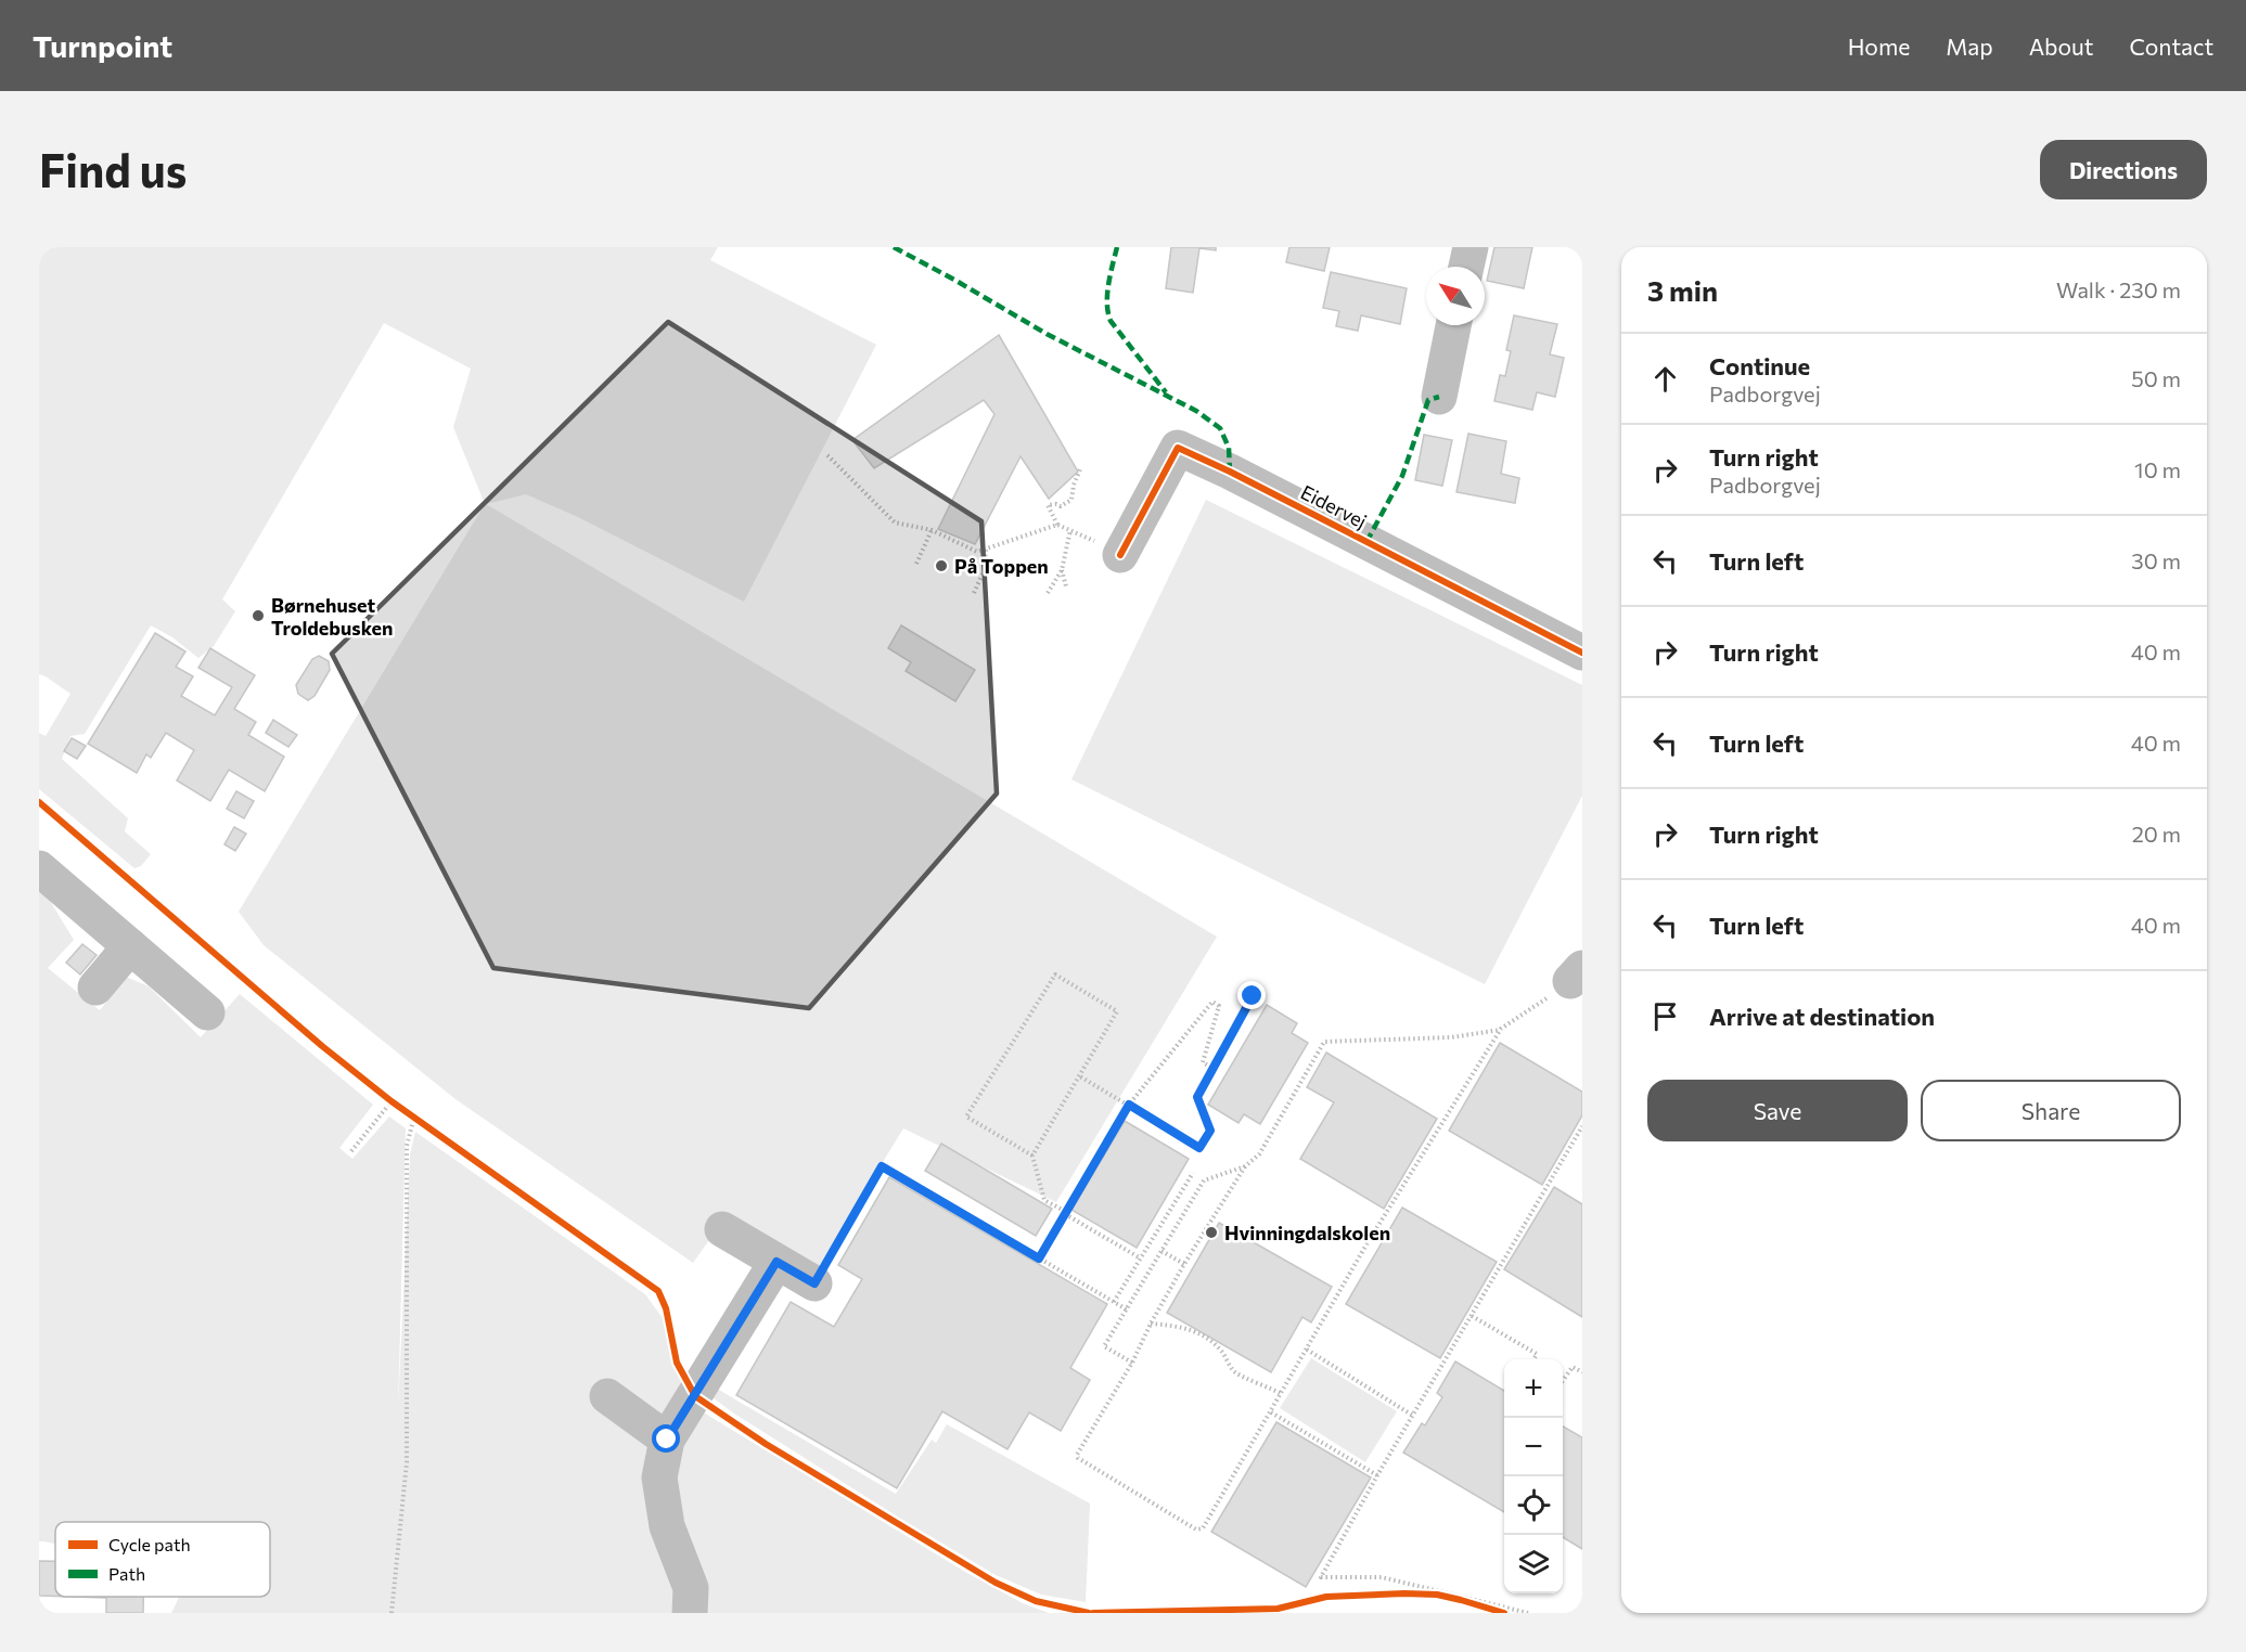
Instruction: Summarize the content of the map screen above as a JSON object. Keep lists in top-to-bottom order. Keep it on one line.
{"streets":{"street":["Eidervej"]},"places":["På Toppen","Børnehuset Troldebusken","Hvinningdalskolen"],"legend":["Cycle path","Path"],"north":"top left","page":{"header":"Turnpoint","nav":["Home","Map","About","Contact"],"buttons":["Directions",["Save","Share"]],"title":"Find us","heading":["3 min","Walk · 230 m"],"list":[["Continue","Padborgvej","50 m"],["Turn right","Padborgvej","10 m"],["Turn left","30 m"],["Turn right","40 m"],["Turn left","40 m"],["Turn right","20 m"],["Turn left","40 m"],"Arrive at destination"],"map_buttons":["+","−"]}}
